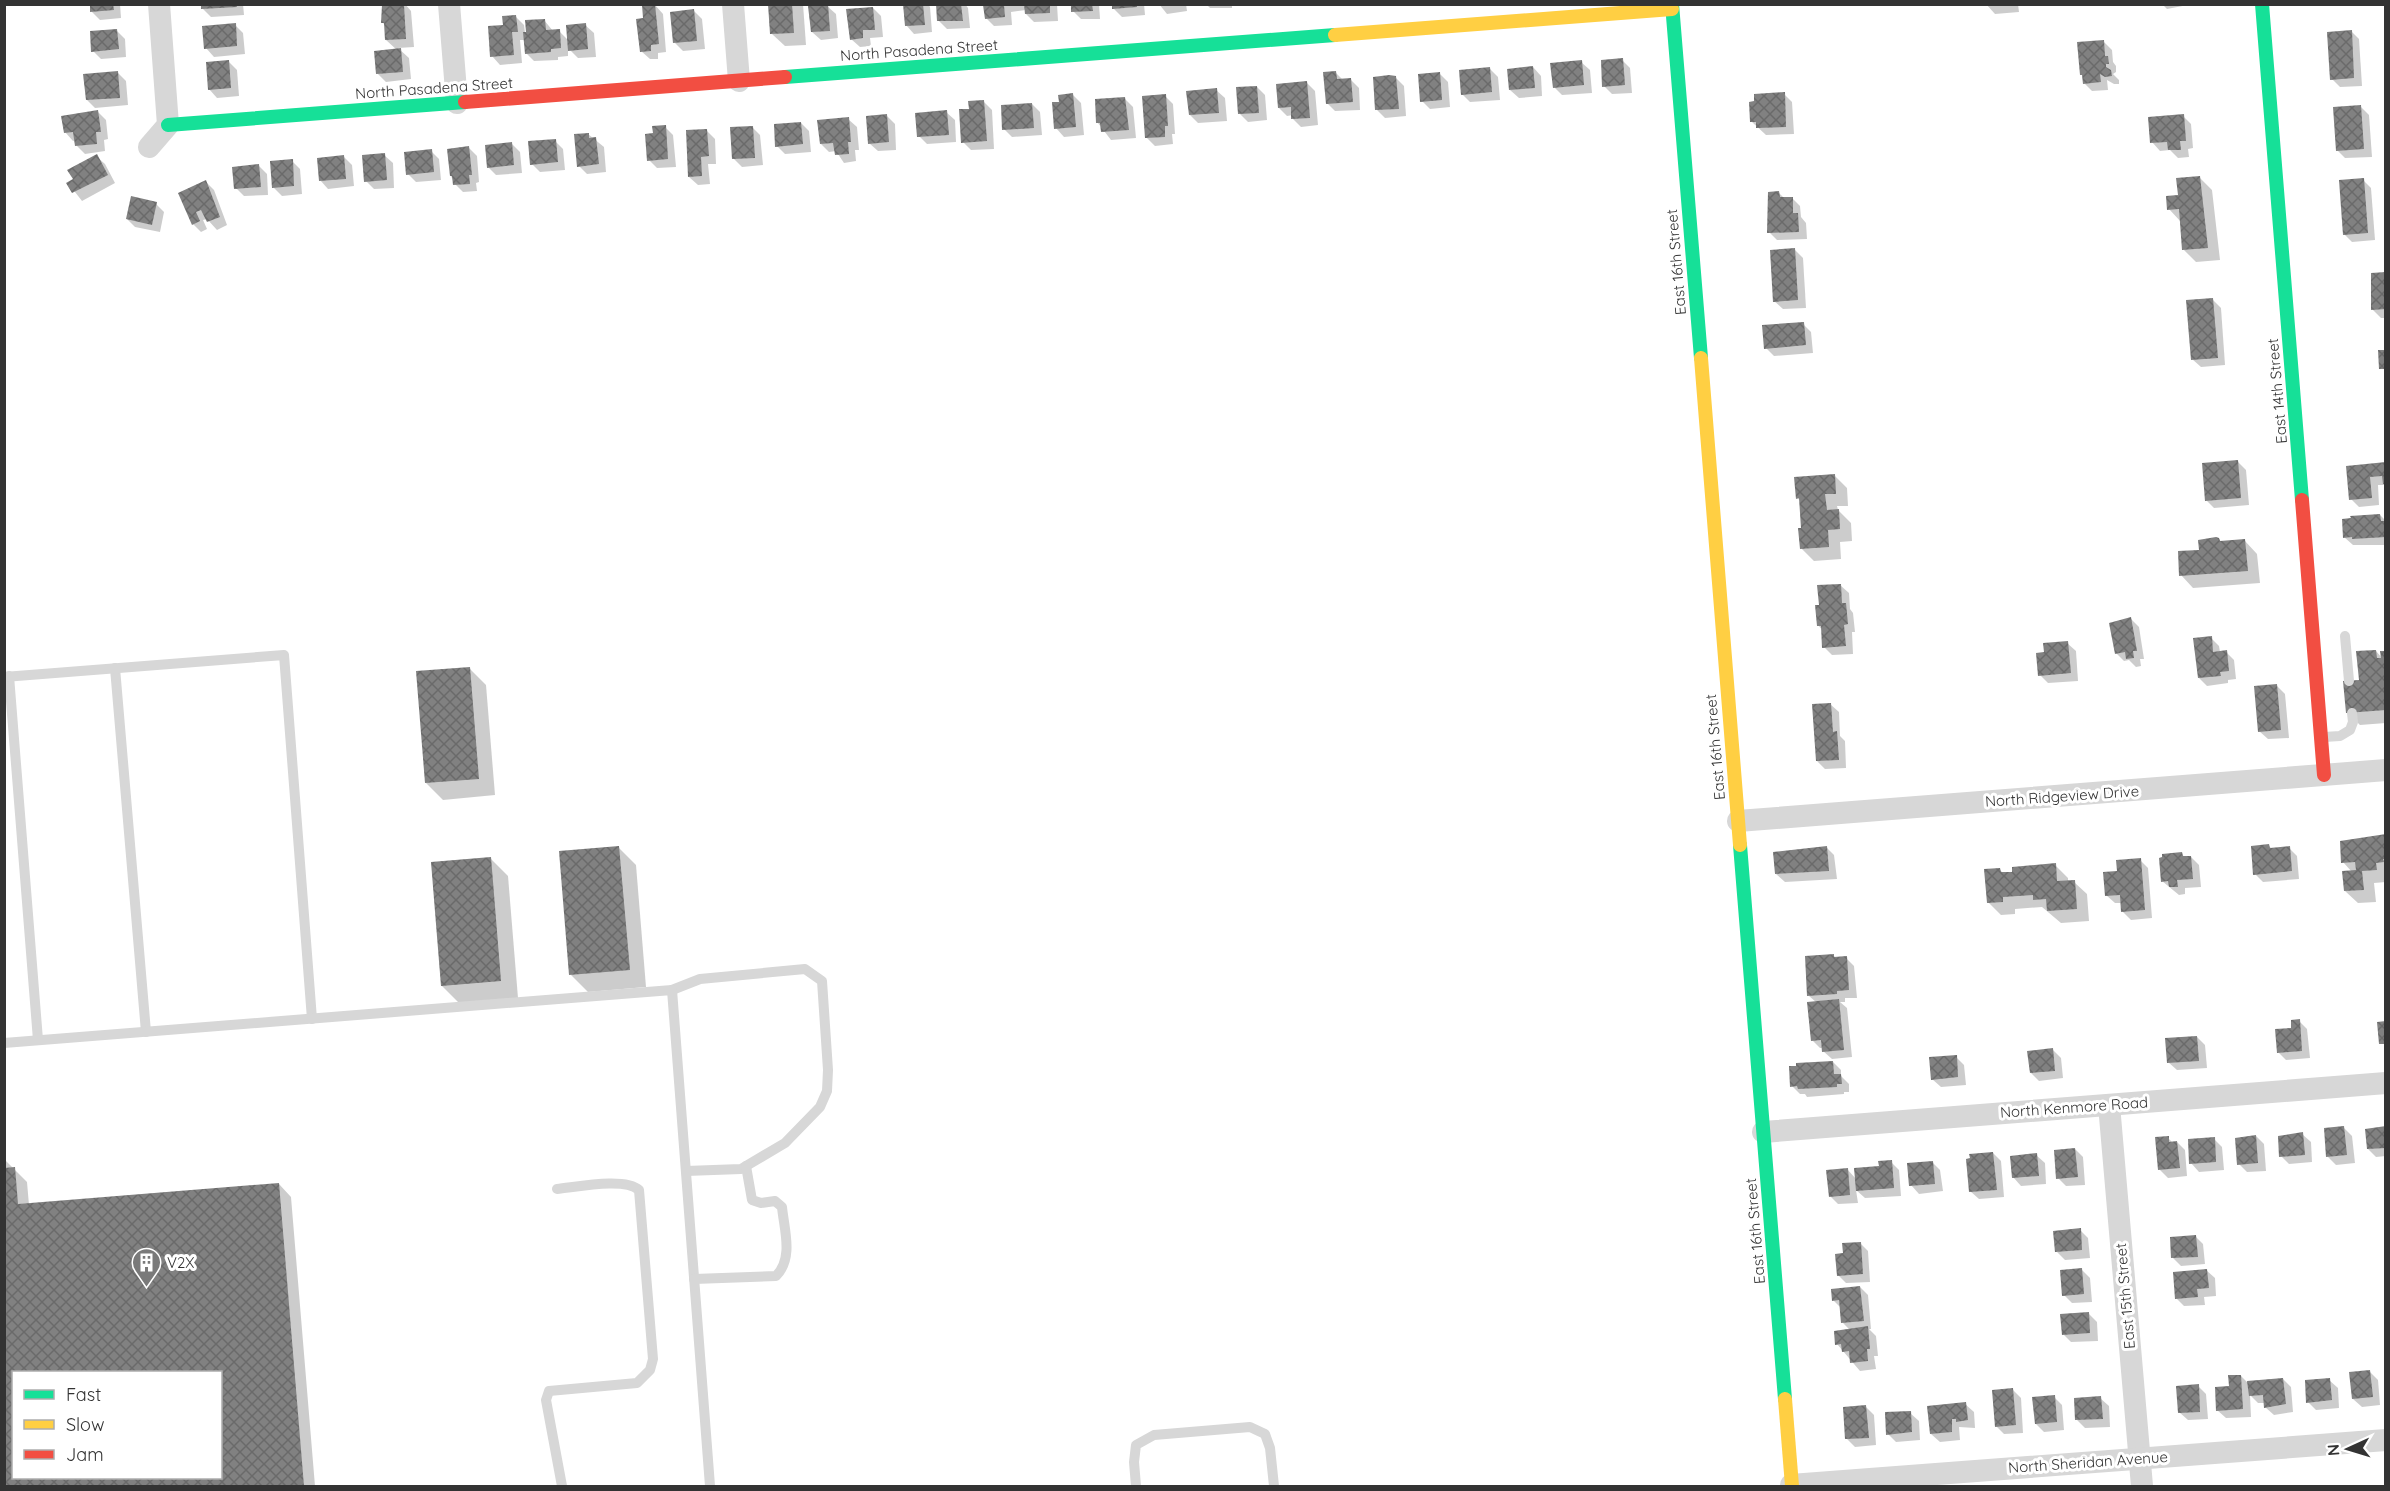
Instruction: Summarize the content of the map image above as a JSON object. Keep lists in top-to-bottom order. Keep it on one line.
{"streets":{"street":["North Pasadena Street","East 16th Street","East 14th Street","North Ridgeview Drive","North Kenmore Road","East 15th Street","North Sheridan Avenue"]},"crossings":[["North Pasadena Street","East 16th Street"],["East 16th Street","North Ridgeview Drive"],["East 16th Street","North Kenmore Road"],["East 16th Street","North Sheridan Avenue"],["East 14th Street","North Ridgeview Drive"],["North Kenmore Road","East 15th Street"],["East 15th Street","North Sheridan Avenue"]],"places":{"building":["V2X"]},"legend":["Fast","Slow","Jam"],"north":"left"}
